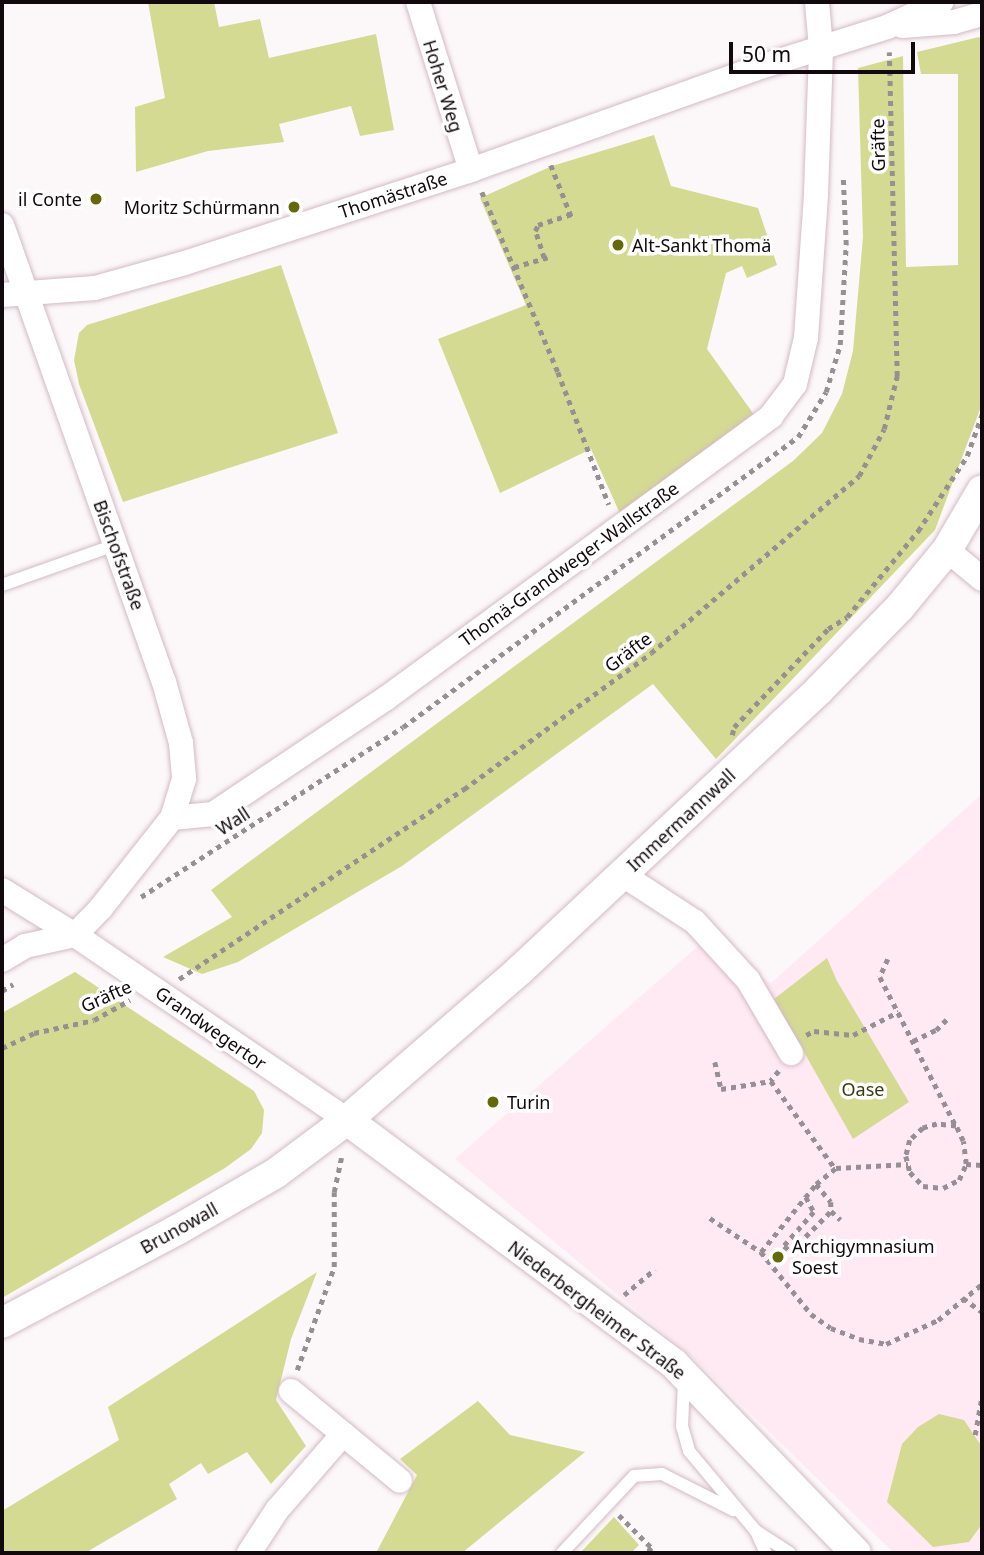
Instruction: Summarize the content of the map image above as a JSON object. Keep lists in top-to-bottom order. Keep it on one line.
{"streets":{"street":["Hoher Weg","Thomästraße","Bischofstraße","Thomä-Grandweger-Wallstraße","Immermannwall","Grandwegertor","Brunowall","Niederbergheimer Straße"],"path":["Gräfte","Wall"]},"crossings":[["Hoher Weg","Thomästraße"],["Gräfte","Thomästraße"],["Gräfte","Grandwegertor"],["Thomästraße","Bischofstraße"],["Thomästraße","Thomä-Grandweger-Wallstraße"],["Bischofstraße","Thomä-Grandweger-Wallstraße"],["Immermannwall","Grandwegertor"],["Immermannwall","Brunowall"],["Immermannwall","Niederbergheimer Straße"],["Grandwegertor","Brunowall"],["Grandwegertor","Niederbergheimer Straße"],["Brunowall","Niederbergheimer Straße"]],"parks":["Oase"],"places":["il Conte","Moritz Schürmann","Alt-Sankt Thomä","Turin","Archigymnasium Soest"],"scale_bar":"50 m"}
